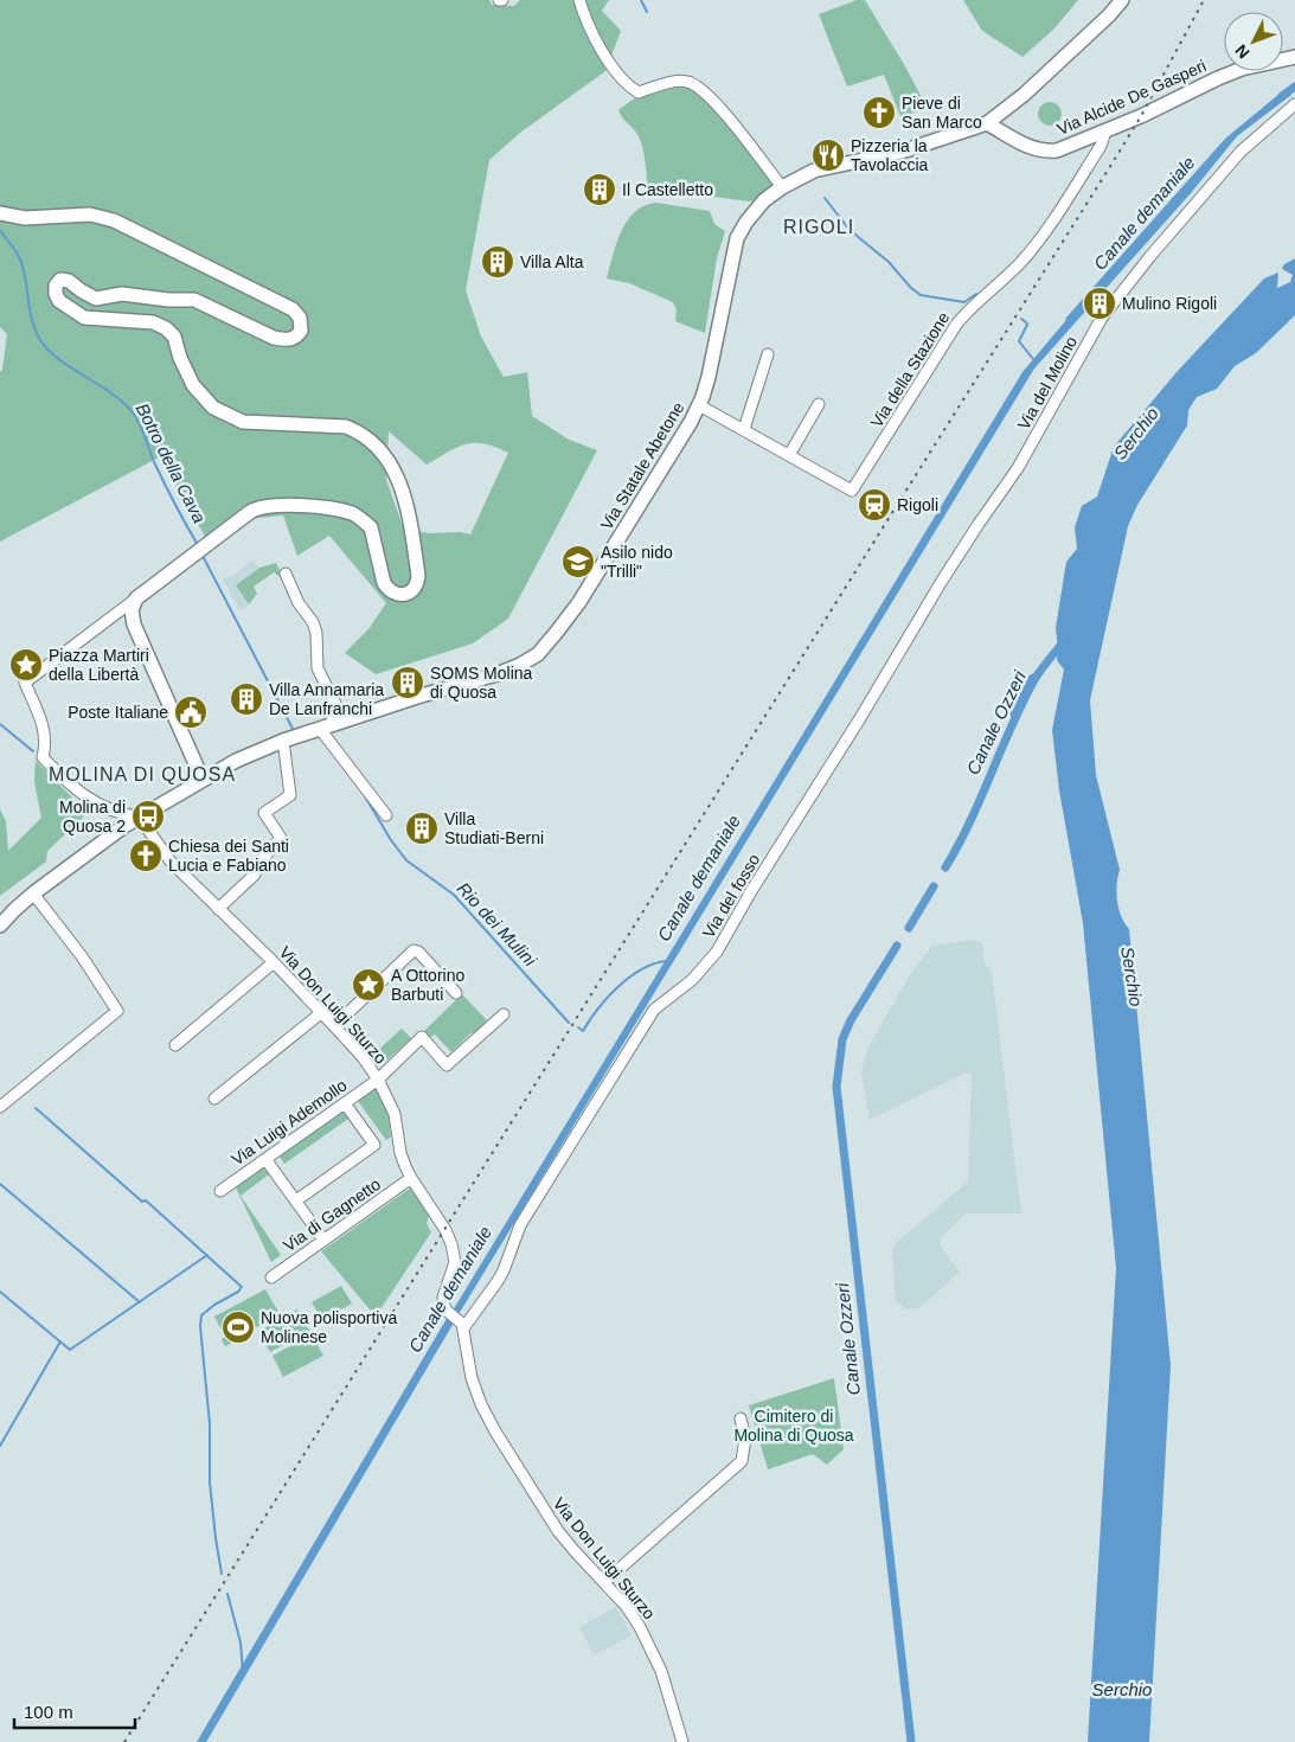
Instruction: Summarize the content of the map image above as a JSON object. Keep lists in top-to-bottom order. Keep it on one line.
{"streets":{"street":["Via Alcide De Gasperi","Via della Stazione","Via del Molino","Via Statale Abetone","Via del fosso","Via Don Luigi Sturzo","Via Luigi Ademollo","Via di Gagnetto"]},"crossings":[["Via Alcide De Gasperi","Via della Stazione"],["Via Alcide De Gasperi","Via Statale Abetone"],["Via della Stazione","Via Statale Abetone"],["Via del Molino","Via del fosso"],["Via Statale Abetone","Via Don Luigi Sturzo"],["Via del fosso","Via Don Luigi Sturzo"],["Via Don Luigi Sturzo","Via Luigi Ademollo"],["Via Don Luigi Sturzo","Via di Gagnetto"]],"districts":["RIGOLI","MOLINA DI QUOSA"],"water":["Canale demaniale","Serchio","Botro della Cava","Canale Ozzeri","Rio dei Mulini"],"parks":["Cimitero di Molina di Quosa"],"places":{"church":["Pieve di San Marco","Chiesa dei Santi Lucia e Fabiano"],"restaurant":["Pizzeria la Tavolaccia"],"building":["Il Castelletto","Villa Alta","Mulino Rigoli","SOMS Molina di Quosa","Villa Annamaria De Lanfranchi","Villa Studiati-Berni"],"station":["Rigoli"],"school or university":["Asilo nido \"Trilli\""],"place":["Piazza Martiri della Libertà","A Ottorino Barbuti"],"public building":["Poste Italiane"],"bus stop":["Molina di Quosa 2"],"sports":["Nuova polisportiva Molinese"]},"scale_bar":"100 m","north":"bottom left"}
